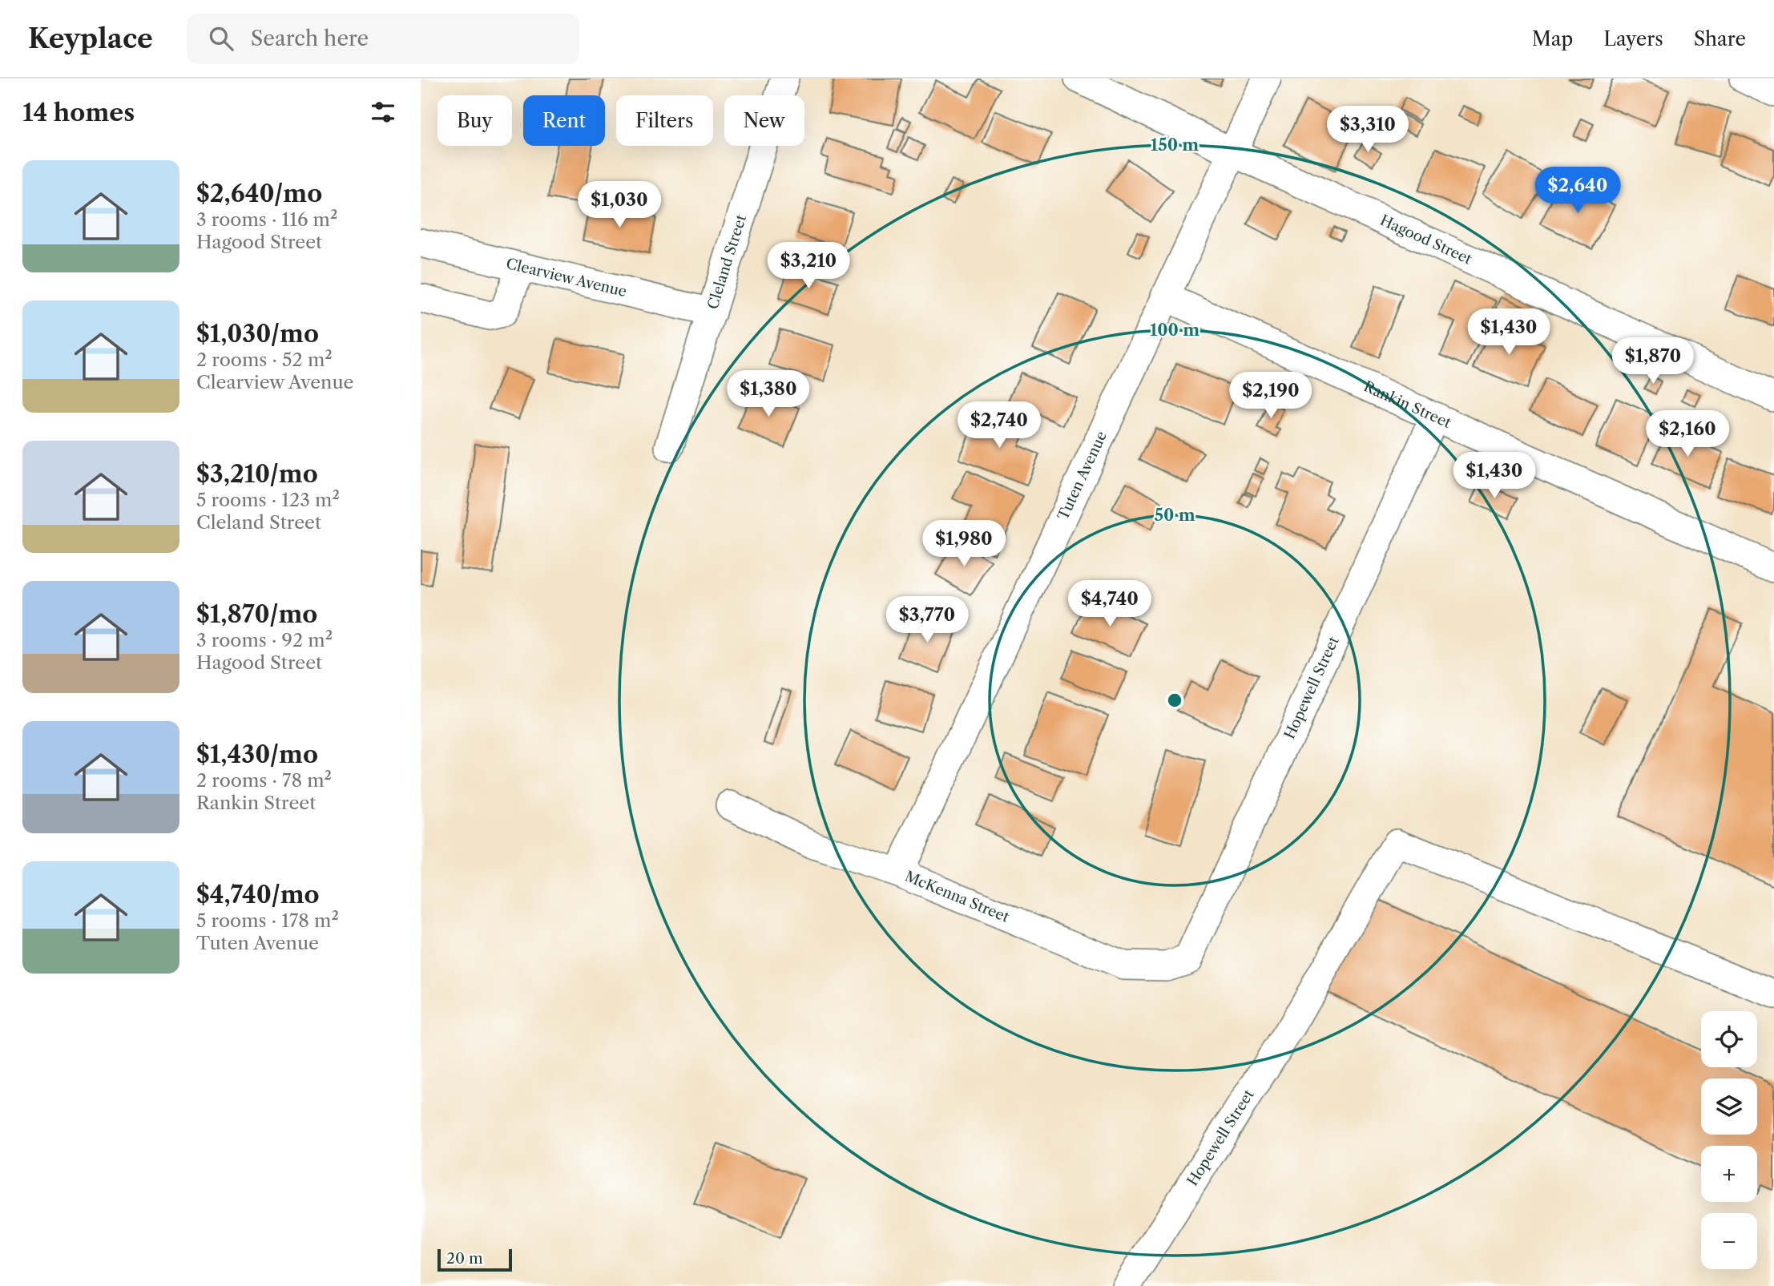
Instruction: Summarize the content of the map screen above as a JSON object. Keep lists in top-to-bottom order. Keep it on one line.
{"streets":{"street":["Hagood Street","Cleland Street","Clearview Avenue","Rankin Street","Tuten Avenue","Hopewell Street","McKenna Street"]},"crossings":[["Hagood Street","Tuten Avenue"],["Cleland Street","Clearview Avenue"],["Rankin Street","Tuten Avenue"],["Rankin Street","Hopewell Street"],["Tuten Avenue","McKenna Street"],["Hopewell Street","McKenna Street"]],"scale_bar":"20 m","page":{"header":"Keyplace","search":"Search here","nav":["Map","Layers","Share"],"heading":"14 homes","chip":["Buy","Rent","Filters","New"],"price":["$3,310","$2,640","$1,030","$3,210","$1,430","$1,870","$1,380","$2,190","$2,740","$2,160","$1,430","$1,980","$4,740","$3,770"],"list":[{"name":"$2,640/mo","note":"3 rooms · 116 m² · Hagood Street"},{"name":"$1,030/mo","note":"2 rooms · 52 m² · Clearview Avenue"},{"name":"$3,210/mo","note":"5 rooms · 123 m² · Cleland Street"},{"name":"$1,870/mo","note":"3 rooms · 92 m² · Hagood Street"},{"name":"$1,430/mo","note":"2 rooms · 78 m² · Rankin Street"},{"name":"$4,740/mo","note":"5 rooms · 178 m² · Tuten Avenue"}],"map_buttons":["+","−"],"scale":"20 m"},"rings":["150 m","100 m","50 m"]}
